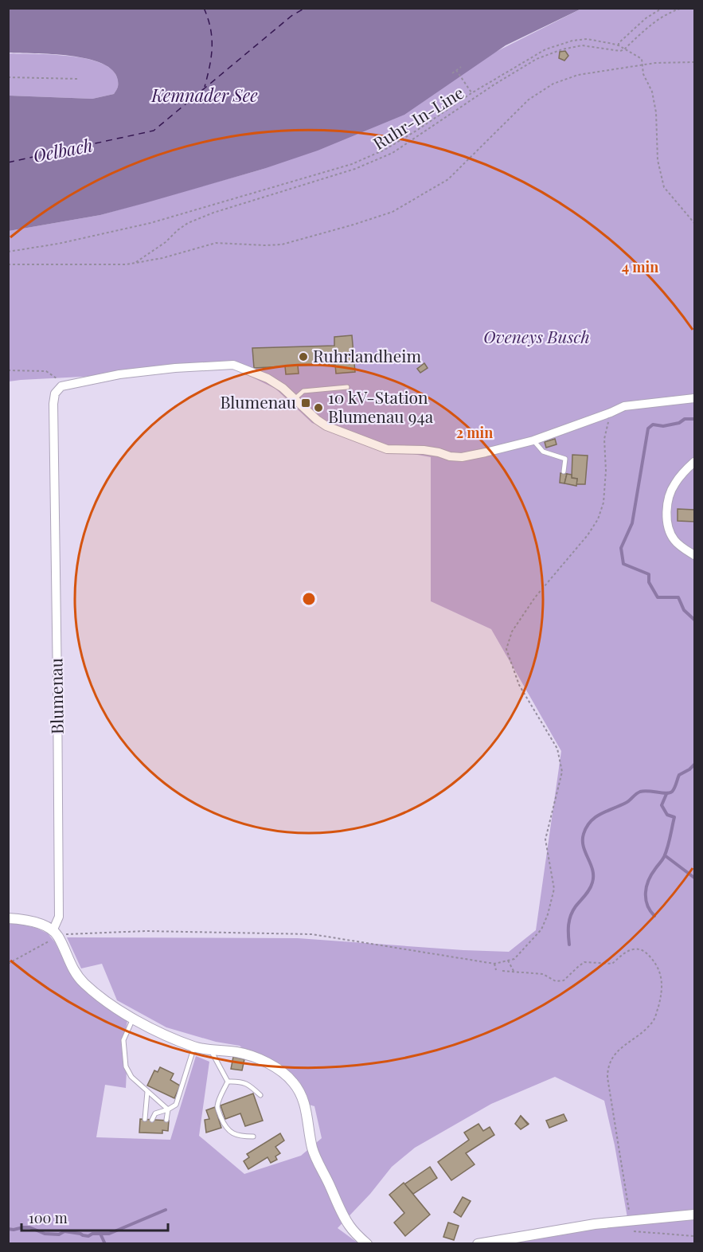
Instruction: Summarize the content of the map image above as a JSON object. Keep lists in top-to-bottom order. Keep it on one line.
{"streets":{"street":["Blumenau"],"path":["Ruhr-In-Line"]},"water":["Kemnader See","Oelbach"],"parks":["Oveneys Busch"],"places":{"other":["Ruhrlandheim","10 kV-Station Blumenau 94a"],"transit":["Blumenau"]},"scale_bar":"100 m","rings":["4 min","2 min"]}
